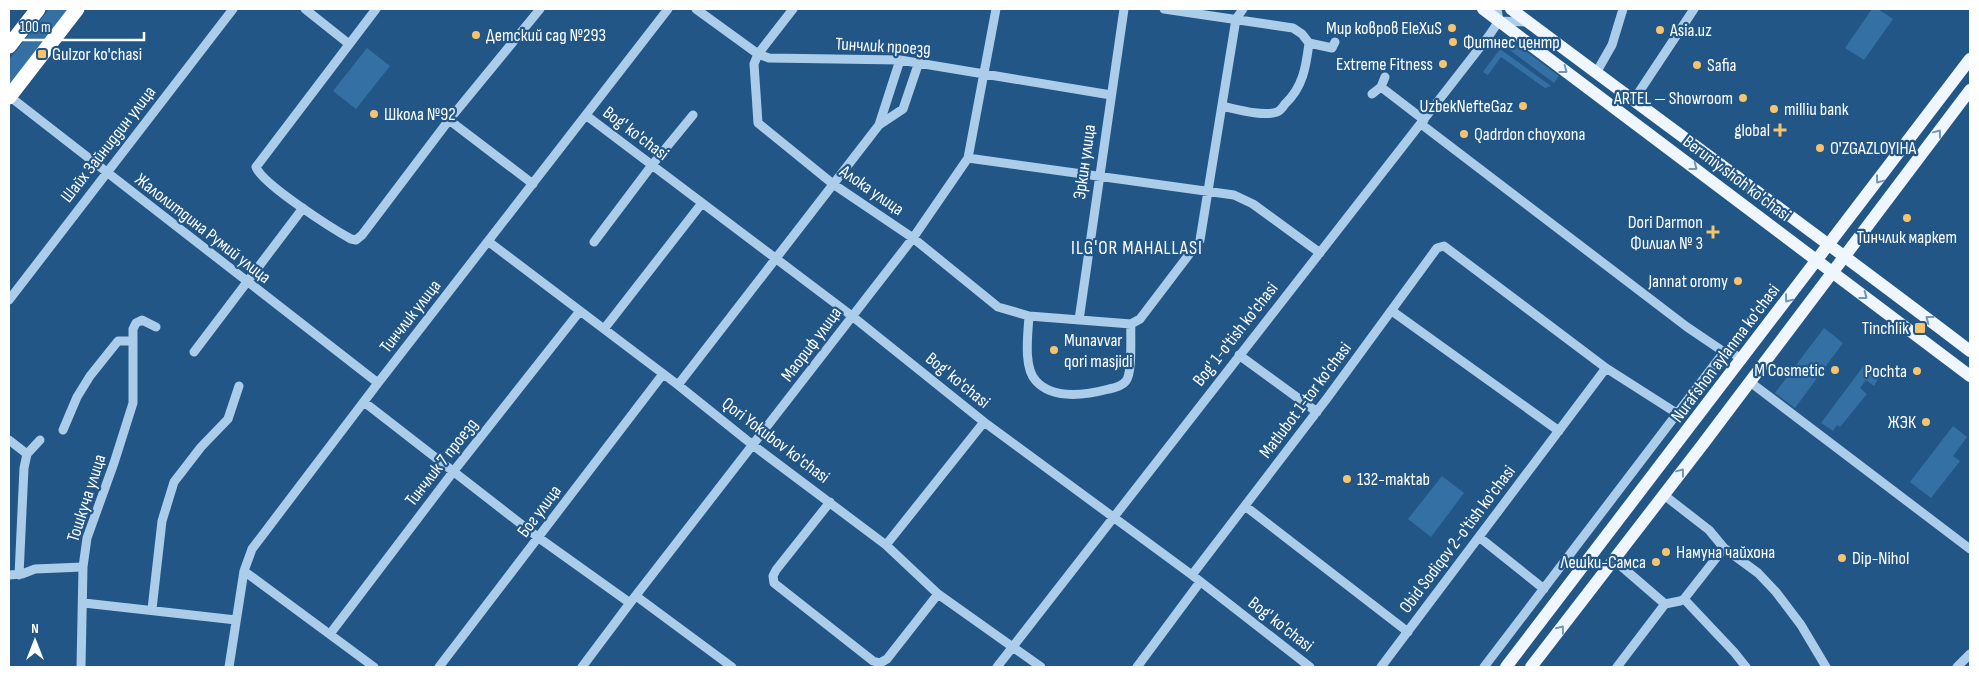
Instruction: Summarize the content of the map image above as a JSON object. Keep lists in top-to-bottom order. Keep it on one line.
{"streets":{"main road":["Beruniy shoh ko'chasi","Nurafshon aylanma ko'chasi"],"street":["Тинчлик проезд","Bog' ko'chasi","Шайх Зайниддин улица","Эркин улица","Алока улица","Жалолитдина Румий улица","Тинчлик улица","Bog' 1-o'tish ko'chasi","Маориф улица","Matlubot 1-tor ko'chasi","Qori Yokubov ko'chasi","Тинчлик 7 проезд","Тошкуча улица","Бог улица","Obid Sodiqov 2-o'tish ko'chasi"]},"crossings":[["Тинчлик проезд","Эркин улица"],["Тинчлик проезд","Алока улица"],["Тинчлик проезд","Маориф улица"],["Bog' ko'chasi","Тинчлик улица"],["Bog' ko'chasi","Bog' 1-o'tish ko'chasi"],["Bog' ko'chasi","Маориф улица"],["Bog' ko'chasi","Matlubot 1-tor ko'chasi"],["Шайх Зайниддин улица","Жалолитдина Румий улица"],["Эркин улица","Алока улица"],["Beruniy shoh ko'chasi","Bog' 1-o'tish ko'chasi"],["Beruniy shoh ko'chasi","Nurafshon aylanma ko'chasi"],["Алока улица","Маориф улица"],["Жалолитдина Румий улица","Тинчлик улица"],["Тинчлик улица","Qori Yokubov ko'chasi"],["Bog' 1-o'tish ko'chasi","Qori Yokubov ko'chasi"],["Маориф улица","Qori Yokubov ko'chasi"],["Matlubot 1-tor ko'chasi","Obid Sodiqov 2-o'tish ko'chasi"],["Qori Yokubov ko'chasi","Тинчлик 7 проезд"],["Qori Yokubov ko'chasi","Бог улица"]],"districts":["ILG'OR MAHALLASI"],"places":{"other":["Мир ковров EleXuS","Asia.uz","Детский сад №293","Фитнес центр","Extreme Fitness","Safia","ARTEL — Showroom","UzbekNefteGaz","milliu bank","Школа №92","Qadrdon choyxona","O'ZGAZLOYIHA","Тинчлик маркет","Jannat oromy","Munavvar qori masjidi","M Cosmetic","Pochta","ЖЭК","132-maktab","Намуна чайхона","Dip-Nihol","Лешки-Самса"],"transit":["Gulzor ko'chasi","Tinchlik"],"health":["global","Dori Darmon Филиал № 3"]},"scale_bar":"100 m","north":"top"}
